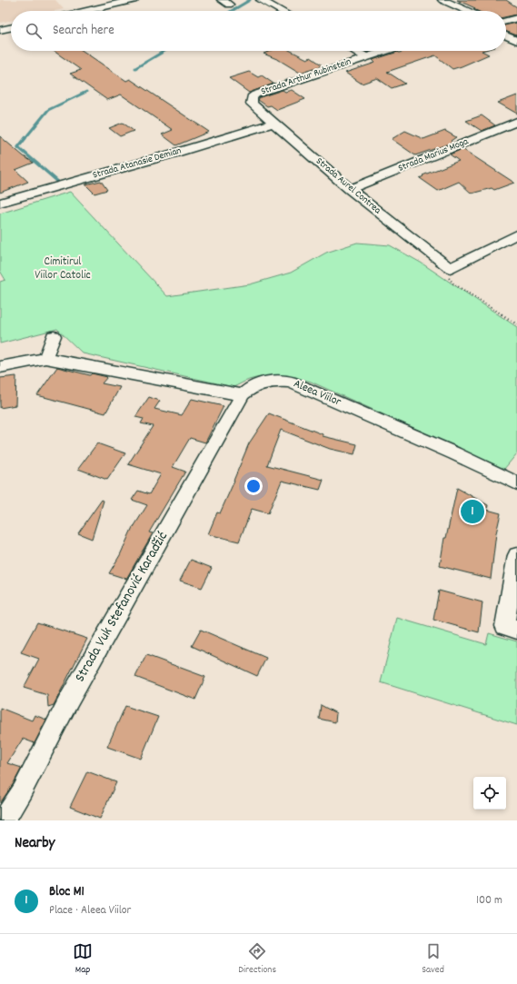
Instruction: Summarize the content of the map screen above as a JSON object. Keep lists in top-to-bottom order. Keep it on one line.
{"streets":{"street":["Strada Arthur Rubinstein","Strada Marius Moga","Strada Atanasie Demian","Strada Aurel Contrea","Aleea Viilor","Strada Vuk Stefanović Karadžić"]},"crossings":[["Strada Arthur Rubinstein","Strada Aurel Contrea"],["Strada Marius Moga","Strada Aurel Contrea"],["Strada Atanasie Demian","Strada Aurel Contrea"],["Aleea Viilor","Strada Vuk Stefanović Karadžić"]],"parks":["Cimitirul Viilor Catolic"],"page":{"search":"Search here","pins":"1","heading":"Nearby","list":[{"mark":"1","name":"Bloc M1","note":"Place · Aleea Viilor","value":"100 m"}],"nav":["Map","Directions","Saved"]}}
